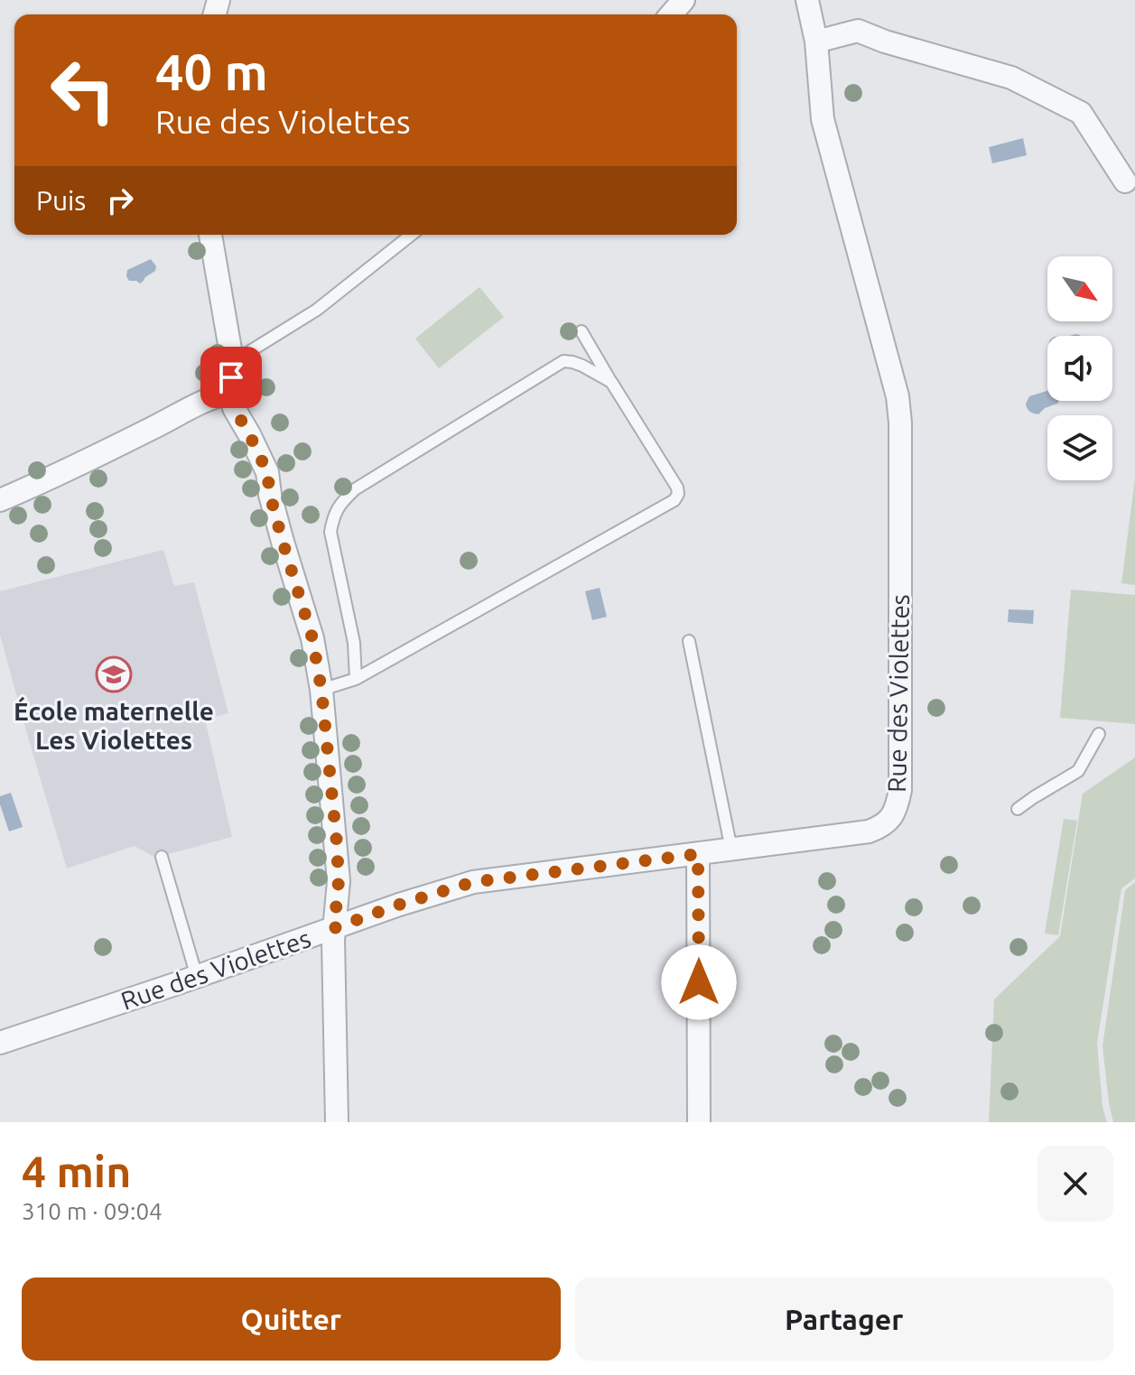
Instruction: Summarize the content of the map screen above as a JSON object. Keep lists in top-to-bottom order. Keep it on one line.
{"streets":{"street":["Rue des Violettes"]},"places":{"school or university":["École maternelle Les Violettes"]},"north":"bottom right","page":{"turn":["40 m","Rue des Violettes"],"then":"Puis","heading":["4 min","310 m · 09:04"],"buttons":["Quitter","Partager"]}}
